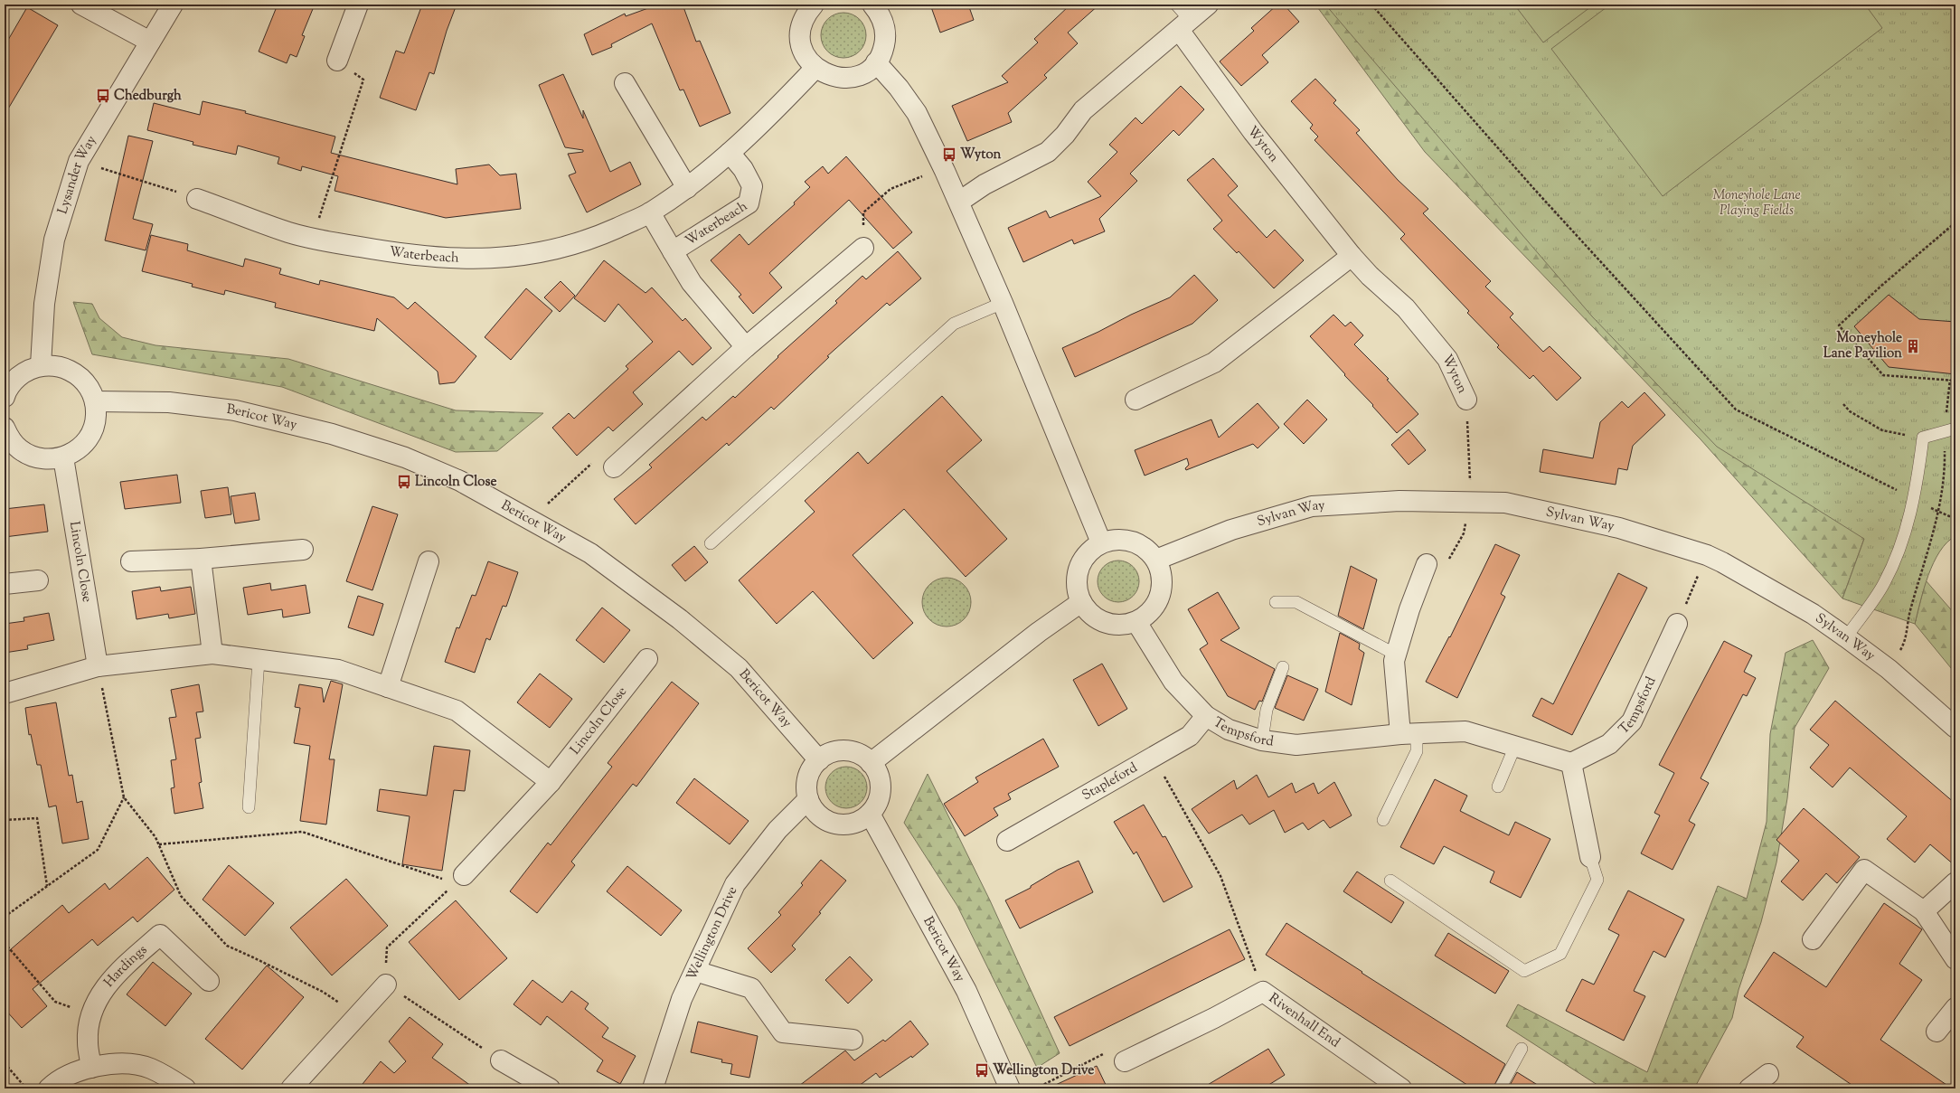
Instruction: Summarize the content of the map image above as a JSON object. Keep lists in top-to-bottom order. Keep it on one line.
{"streets":{"street":["Wyton","Lysander Way","Waterbeach","Bericot Way","Sylvan Way","Lincoln Close","Tempsford","Stapleford","Wellington Drive","Hardings","Rivenhall End"]},"crossings":[["Bericot Way","Wellington Drive"],["Sylvan Way","Tempsford"],["Tempsford","Stapleford"]],"parks":["Moneyhole Lane Playing Fields"],"places":{"bus stop":["Chedburgh","Wyton","Lincoln Close","Wellington Drive"],"building":["Moneyhole Lane Pavilion"]}}
